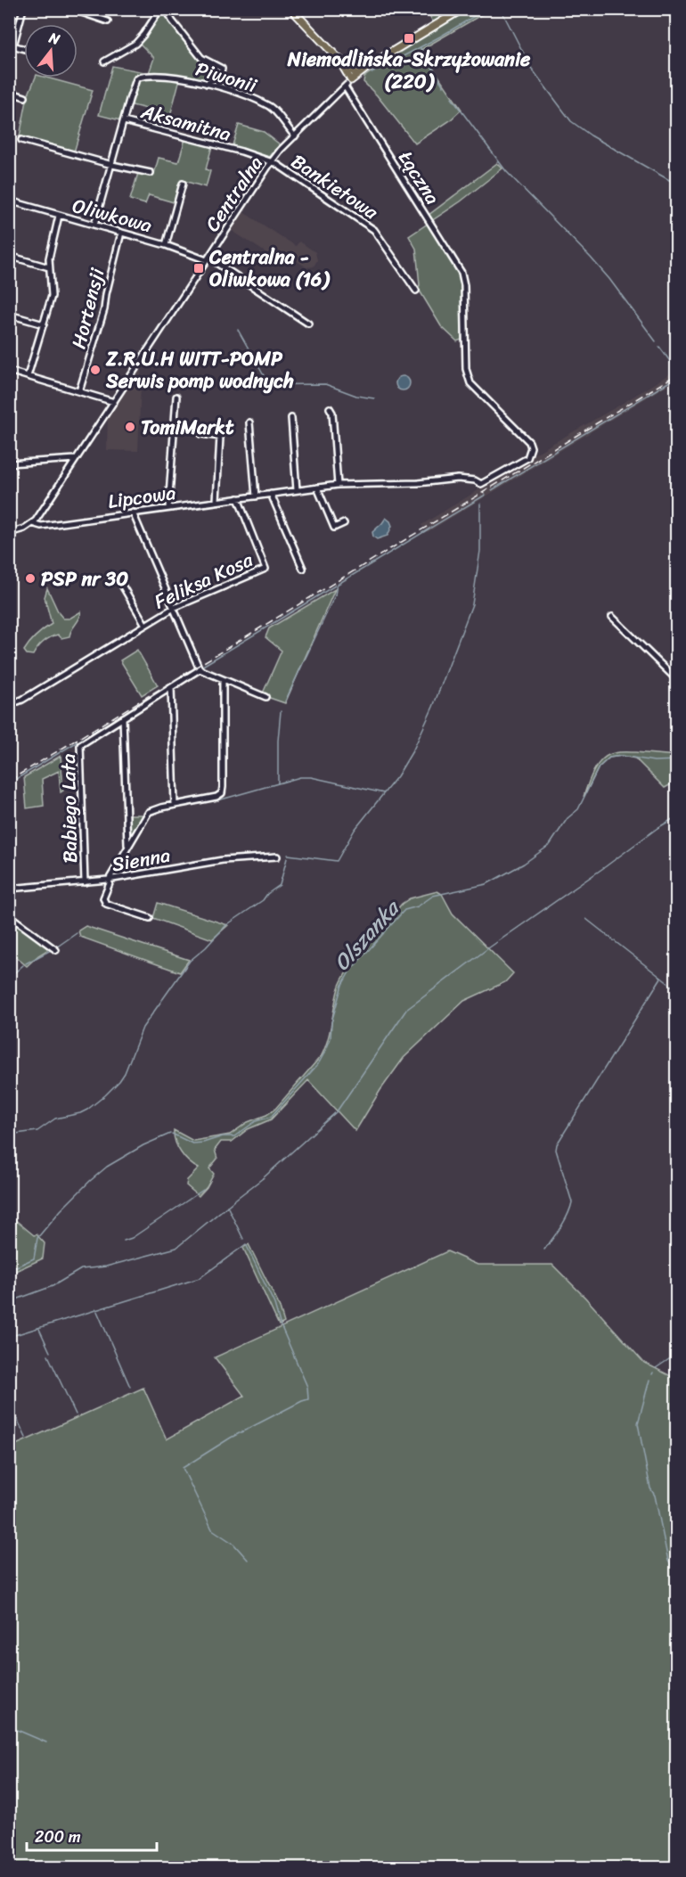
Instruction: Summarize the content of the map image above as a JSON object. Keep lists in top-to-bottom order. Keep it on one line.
{"streets":{"street":["Piwonii","Aksamitna","Łączna","Bankietowa","Centralna","Oliwkowa","Hortensji","Lipcowa","Feliksa Kosa","Babiego Lata","Sienna"]},"crossings":[["Piwonii","Aksamitna"],["Piwonii","Centralna"],["Aksamitna","Bankietowa"],["Aksamitna","Centralna"],["Łączna","Centralna"],["Łączna","Lipcowa"],["Bankietowa","Centralna"],["Centralna","Oliwkowa"],["Centralna","Lipcowa"],["Oliwkowa","Hortensji"],["Lipcowa","Feliksa Kosa"],["Babiego Lata","Sienna"]],"water":["Olszanka"],"places":{"transit":["Niemodlińska-Skrzyżowanie (220)","Centralna - Oliwkowa (16)"],"other":["Z.R.U.H WITT-POMP Serwis pomp wodnych","TomiMarkt","PSP nr 30"]},"scale_bar":"200 m","north":"top"}
